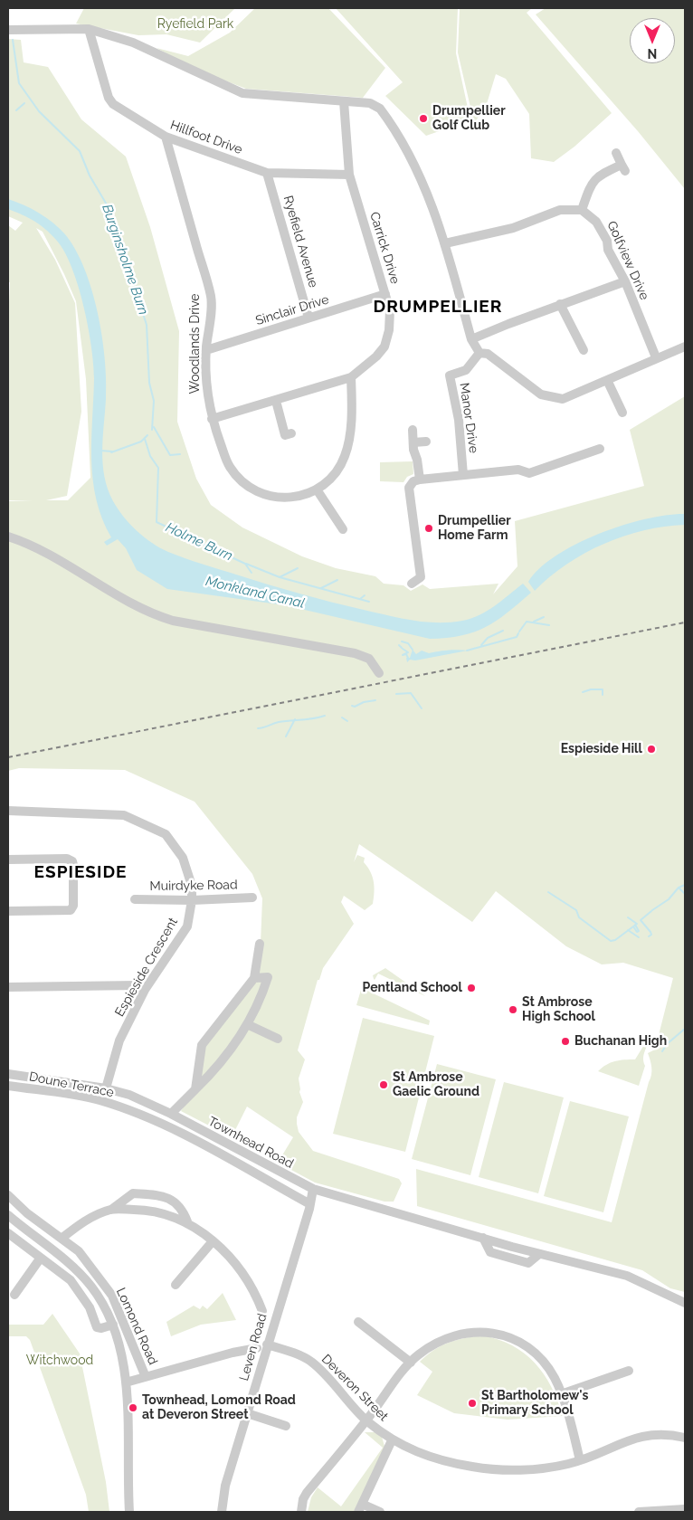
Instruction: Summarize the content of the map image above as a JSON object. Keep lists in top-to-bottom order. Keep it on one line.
{"streets":{"street":["Hillfoot Drive","Ryefield Avenue","Carrick Drive","Golfview Drive","Sinclair Drive","Woodlands Drive","Manor Drive","Muirdyke Road","Espieside Crescent","Doune Terrace","Townhead Road","Lomond Road","Leven Road","Deveron Street"]},"crossings":[["Hillfoot Drive","Ryefield Avenue"],["Hillfoot Drive","Carrick Drive"],["Hillfoot Drive","Woodlands Drive"],["Ryefield Avenue","Sinclair Drive"],["Carrick Drive","Sinclair Drive"],["Carrick Drive","Woodlands Drive"],["Sinclair Drive","Woodlands Drive"],["Muirdyke Road","Espieside Crescent"],["Espieside Crescent","Townhead Road"],["Doune Terrace","Leven Road"],["Townhead Road","Leven Road"],["Leven Road","Deveron Street"]],"districts":["DRUMPELLIER","ESPIESIDE"],"water":["Burginsholme Burn","Holme Burn","Monkland Canal"],"parks":["Ryefield Park","Witchwood"],"places":["Drumpellier Golf Club","Drumpellier Home Farm","Espieside Hill","Pentland School","St Ambrose High School","Buchanan High","St Ambrose Gaelic Ground","St Bartholomew's Primary School","Townhead, Lomond Road at Deveron Street"],"north":"bottom"}
